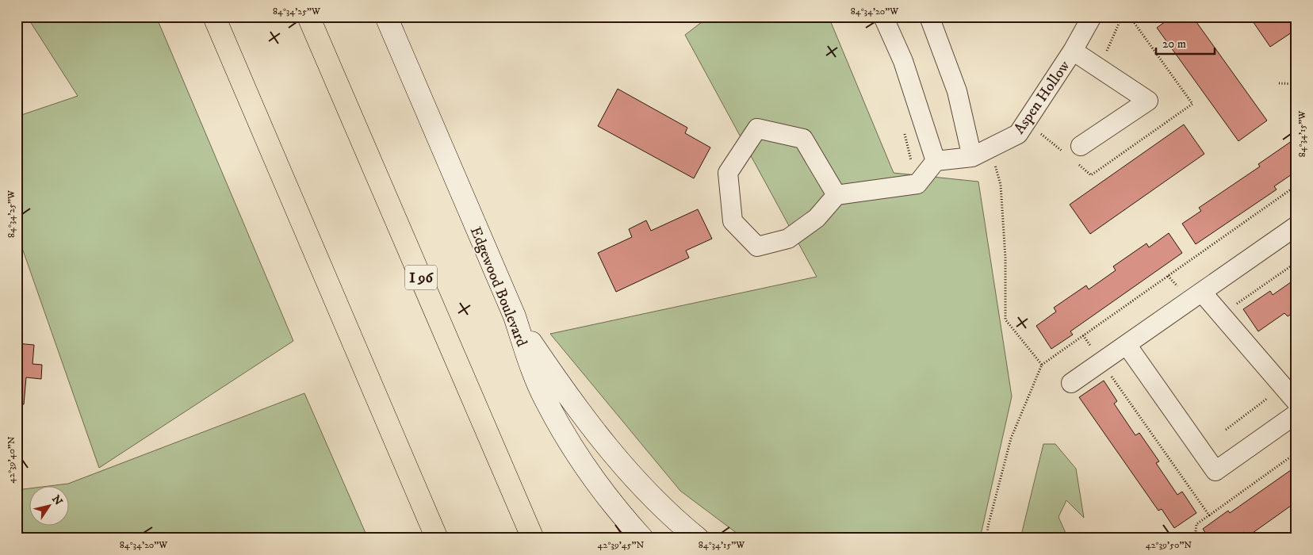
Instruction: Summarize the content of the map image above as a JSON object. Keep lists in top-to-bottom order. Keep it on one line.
{"streets":{"highway":["I 96"],"street":["Aspen Hollow","Edgewood Boulevard"]},"scale_bar":"20 m","north":"top right","coordinates":["84°34'25\"W","84°34'20\"W","84°34'15\"W","42°39'40\"N","42°39'45\"N","42°39'50\"N"]}
